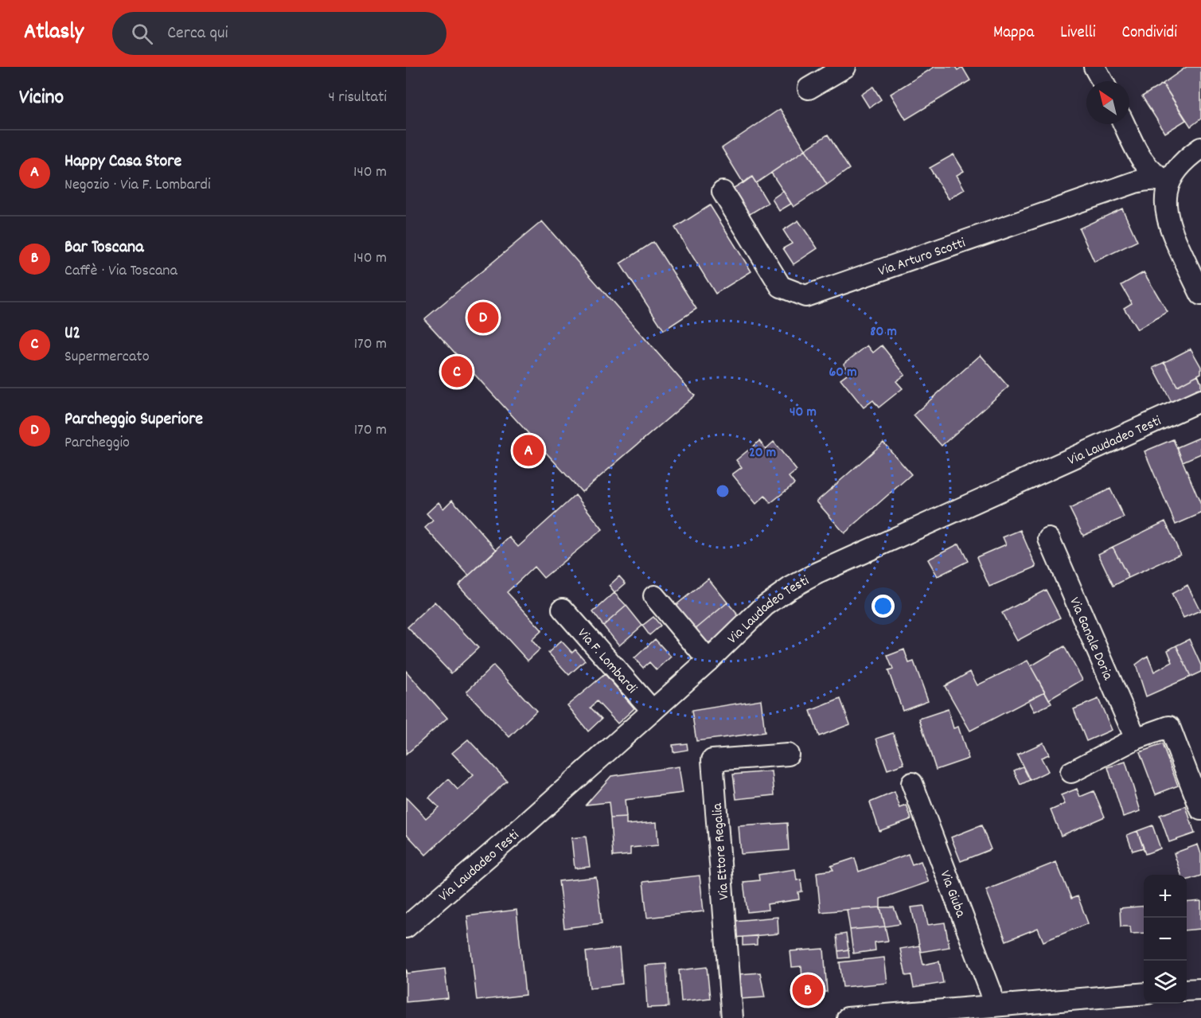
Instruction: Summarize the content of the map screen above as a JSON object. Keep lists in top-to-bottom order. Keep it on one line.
{"streets":{"street":["Via Arturo Scotti","Via Laudadeo Testi","Via Ganale Doria","Via F. Lombardi","Via Ettore Regalia","Via Giuba"]},"crossings":[["Via Laudadeo Testi","Via F. Lombardi"]],"north":"top left","page":{"header":"Atlasly","search":"Cerca qui","nav":["Mappa","Livelli","Condividi"],"heading":["Vicino","4 risultati"],"list":[{"mark":"A","name":"Happy Casa Store","note":"Negozio · Via F. Lombardi","value":"140 m"},{"mark":"B","name":"Bar Toscana","note":"Caffè · Via Toscana","value":"140 m"},{"mark":"C","name":"U2","note":"Supermercato","value":"170 m"},{"mark":"D","name":"Parcheggio Superiore","note":"Parcheggio","value":"170 m"}],"pins":["D","C","A","B"],"map_buttons":["+","−"]},"rings":["80 m","60 m","40 m","20 m"]}
